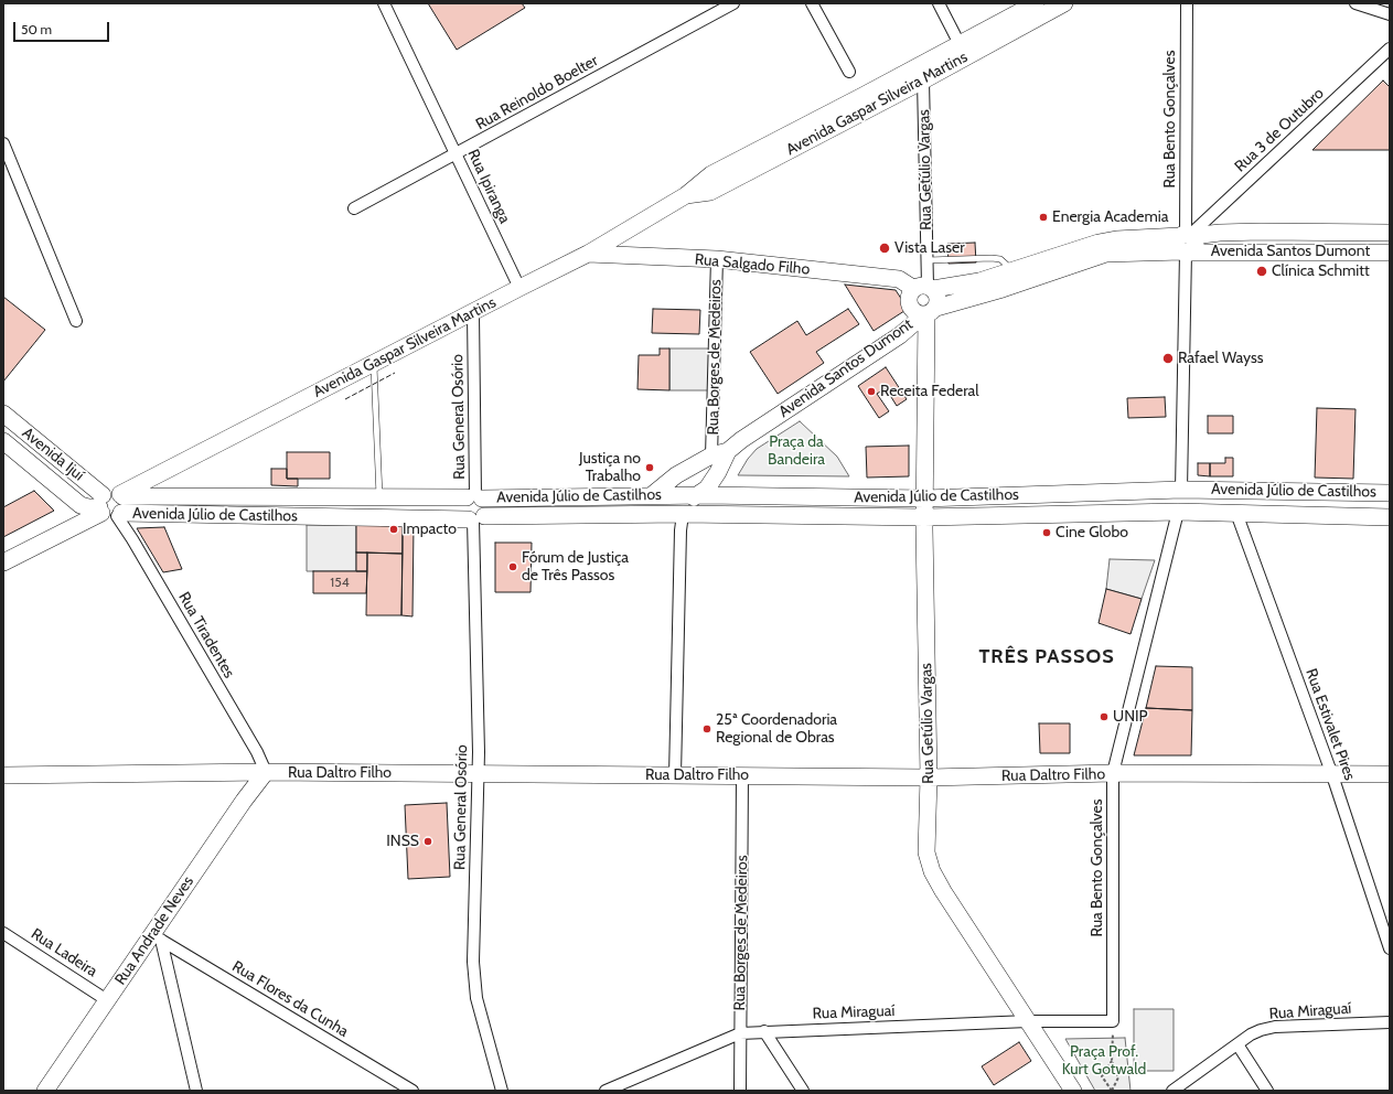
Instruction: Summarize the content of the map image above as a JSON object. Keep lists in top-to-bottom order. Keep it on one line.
{"streets":{"street":["Rua Reinoldo Boelter","Avenida Gaspar Silveira Martins","Rua Bento Gonçalves","Rua 3 de Outubro","Rua Getúlio Vargas","Rua Ipiranga","Avenida Santos Dumont","Rua Salgado Filho","Rua Borges de Medeiros","Rua General Osório","Avenida Ijuí","Avenida Júlio de Castilhos","Rua Tiradentes","Rua Estivalet Pires","Rua Daltro Filho","Rua Andrade Neves","Rua Ladeira","Rua Flores da Cunha","Rua Miraguaí"]},"crossings":[["Rua Reinoldo Boelter","Rua Ipiranga"],["Avenida Gaspar Silveira Martins","Rua Getúlio Vargas"],["Avenida Gaspar Silveira Martins","Rua Ipiranga"],["Avenida Gaspar Silveira Martins","Rua Salgado Filho"],["Avenida Gaspar Silveira Martins","Rua General Osório"],["Avenida Gaspar Silveira Martins","Avenida Ijuí"],["Avenida Gaspar Silveira Martins","Avenida Júlio de Castilhos"],["Avenida Gaspar Silveira Martins","Rua Tiradentes"],["Rua Bento Gonçalves","Rua 3 de Outubro"],["Rua Bento Gonçalves","Avenida Santos Dumont"],["Rua Bento Gonçalves","Avenida Júlio de Castilhos"],["Rua Bento Gonçalves","Rua Daltro Filho"],["Rua Bento Gonçalves","Rua Miraguaí"],["Rua 3 de Outubro","Avenida Santos Dumont"],["Rua Getúlio Vargas","Avenida Santos Dumont"],["Rua Getúlio Vargas","Rua Salgado Filho"],["Rua Getúlio Vargas","Avenida Júlio de Castilhos"],["Rua Getúlio Vargas","Rua Daltro Filho"],["Rua Getúlio Vargas","Rua Miraguaí"],["Avenida Santos Dumont","Rua Salgado Filho"],["Avenida Santos Dumont","Rua Borges de Medeiros"],["Avenida Santos Dumont","Avenida Júlio de Castilhos"],["Rua Salgado Filho","Rua Borges de Medeiros"],["Rua Borges de Medeiros","Avenida Júlio de Castilhos"],["Rua Borges de Medeiros","Rua Daltro Filho"],["Rua Borges de Medeiros","Rua Miraguaí"],["Rua General Osório","Avenida Júlio de Castilhos"],["Rua General Osório","Rua Daltro Filho"],["Avenida Ijuí","Avenida Júlio de Castilhos"],["Avenida Ijuí","Rua Tiradentes"],["Avenida Júlio de Castilhos","Rua Tiradentes"],["Avenida Júlio de Castilhos","Rua Estivalet Pires"],["Rua Tiradentes","Rua Daltro Filho"],["Rua Tiradentes","Rua Andrade Neves"],["Rua Estivalet Pires","Rua Daltro Filho"],["Rua Daltro Filho","Rua Andrade Neves"],["Rua Andrade Neves","Rua Ladeira"],["Rua Andrade Neves","Rua Flores da Cunha"]],"districts":["TRÊS PASSOS"],"parks":["Praça da Bandeira","Praça Prof. Kurt Gotwald"],"places":["Energia Academia","Vista Laser","Clínica Schmitt","Rafael Wayss","Receita Federal","Justiça no Trabalho","Impacto","Cine Globo","Fórum de Justiça de Três Passos","UNIP","25ª Coordenadoria Regional de Obras","INSS"],"house_numbers":["154"],"scale_bar":"50 m"}
